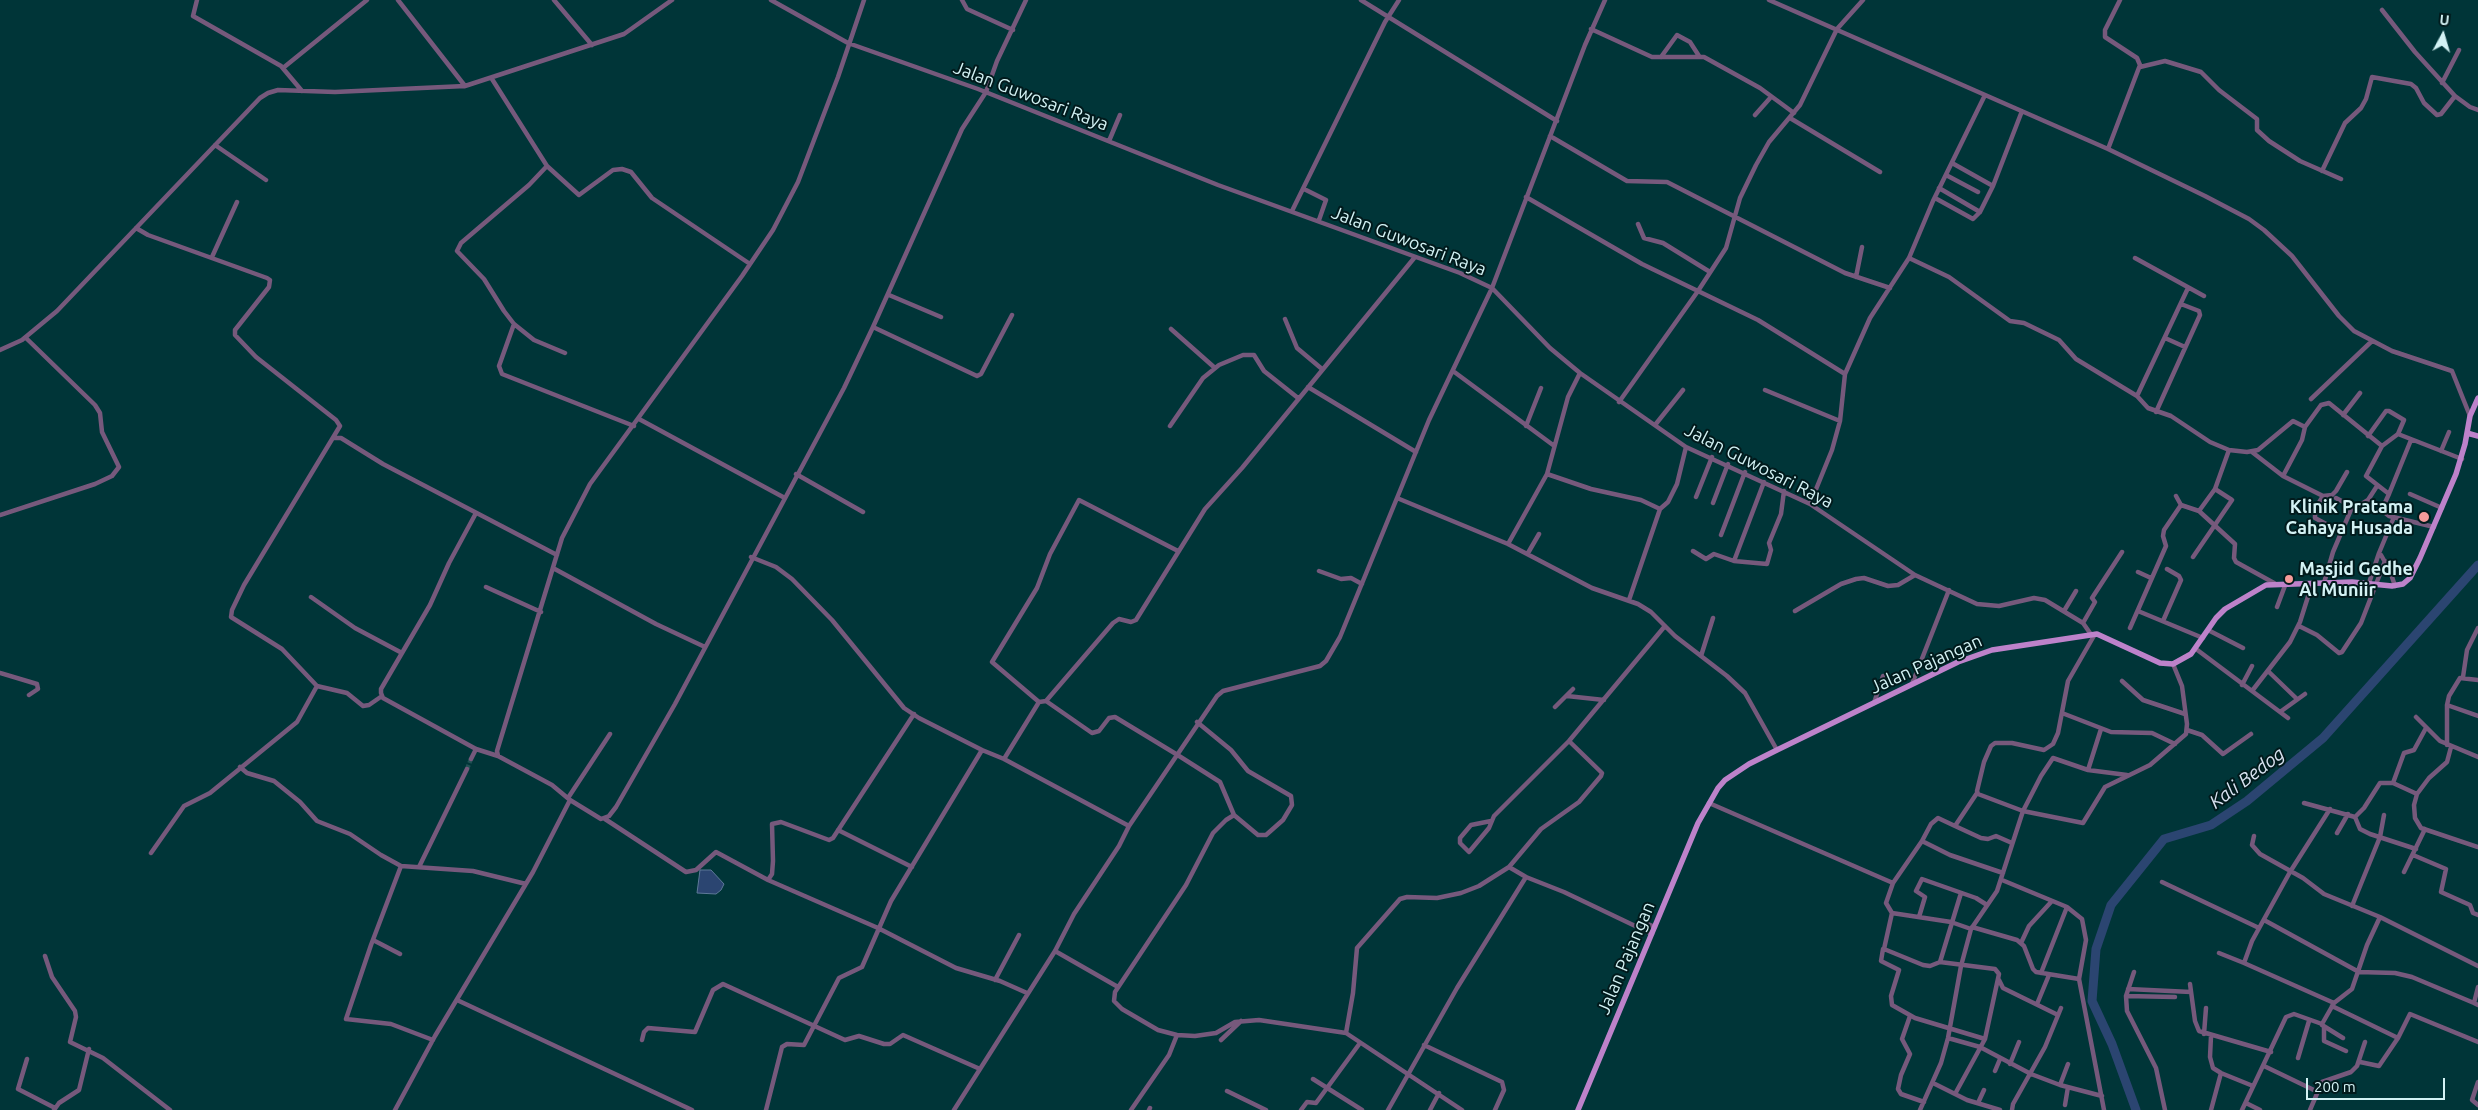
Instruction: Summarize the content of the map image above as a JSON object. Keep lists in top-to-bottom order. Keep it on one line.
{"streets":{"main road":["Jalan Pajangan"],"street":["Jalan Guwosari Raya"]},"crossings":[["Jalan Guwosari Raya","Jalan Pajangan"]],"water":["Kali Bedog"],"places":["Klinik Pratama Cahaya Husada","Masjid Gedhe Al Muniir"],"scale_bar":"200 m","north":"top"}
